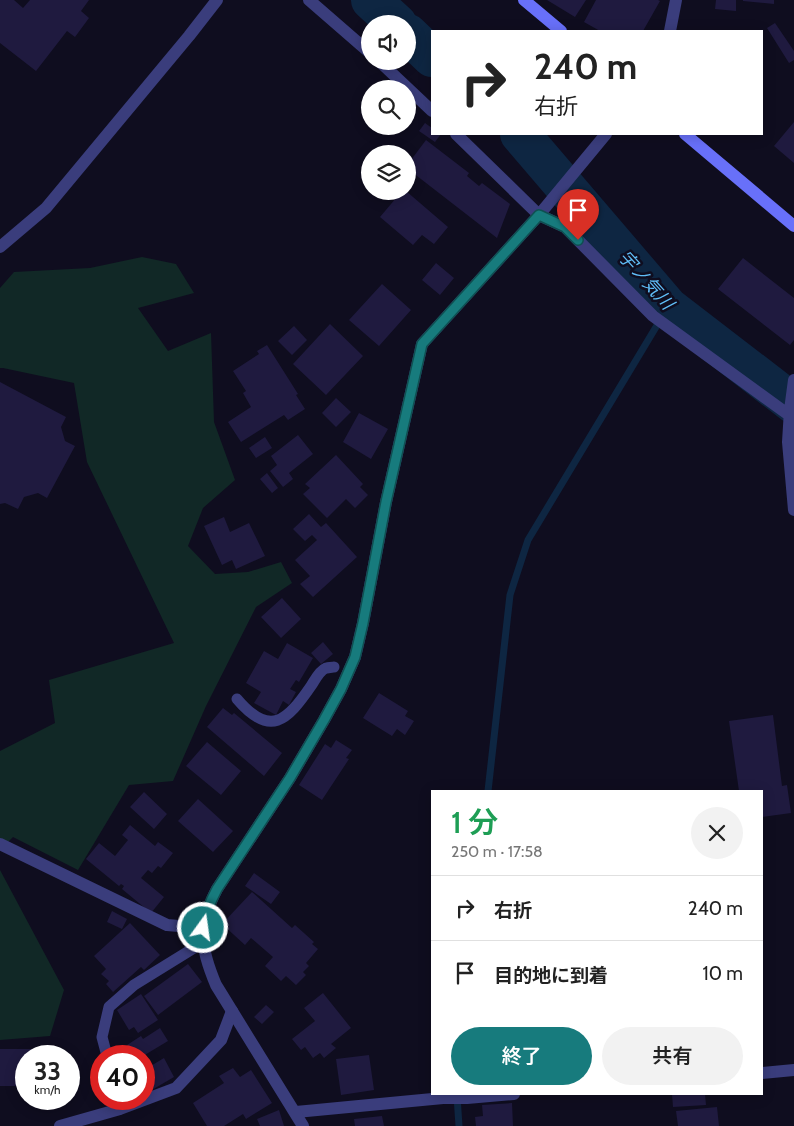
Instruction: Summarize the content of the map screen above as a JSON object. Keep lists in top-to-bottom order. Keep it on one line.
{"water":["宇ノ気川"],"page":{"turn":["240 m","右折"],"heading":["1 分","250 m · 17:58"],"list":[{"name":"右折","value":"240 m"},{"name":"目的地に到着","value":"10 m"}],"buttons":["終了","共有"],"speed":"33 km/h","limit":"40"}}
